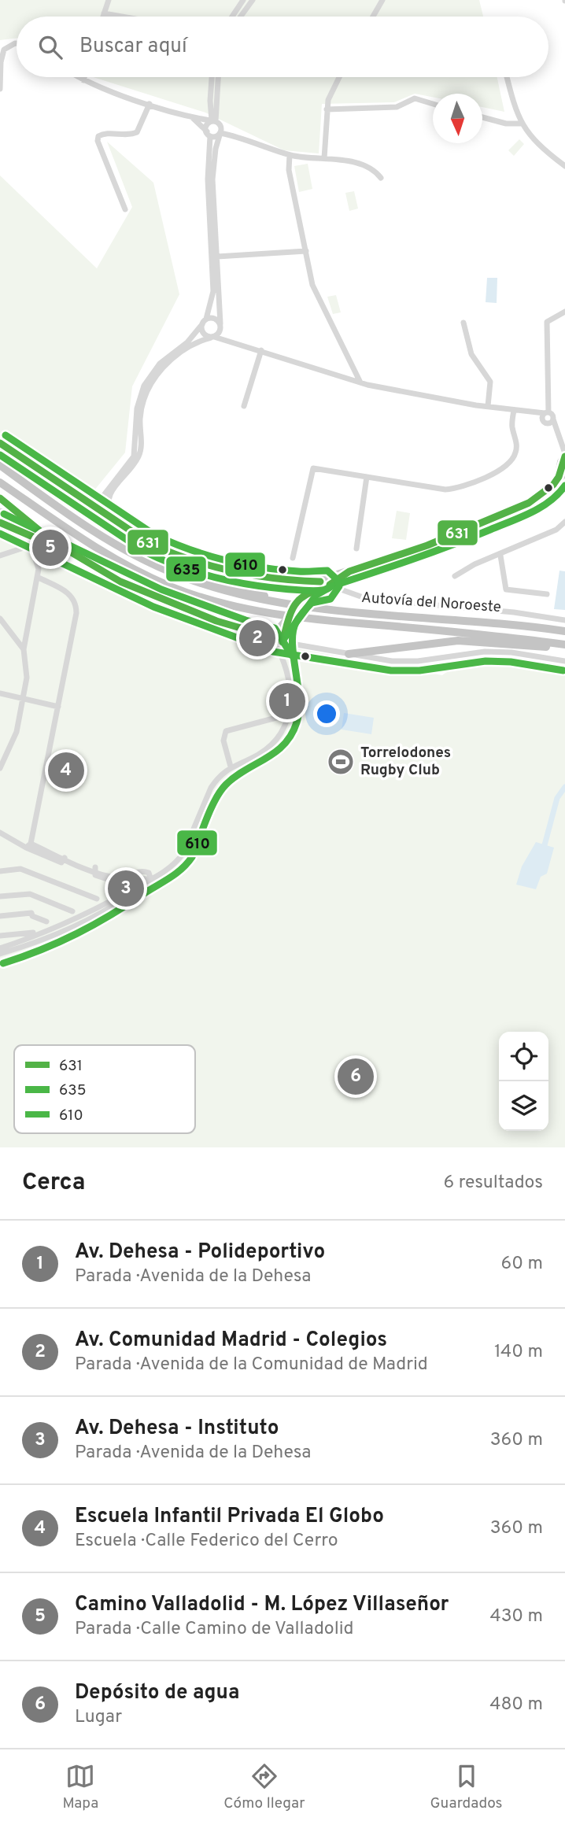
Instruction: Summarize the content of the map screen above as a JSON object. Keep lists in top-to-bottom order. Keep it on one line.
{"streets":{"highway":["Autovía del Noroeste"]},"places":{"sports":["Torrelodones Rugby Club"]},"lines":["transit line 610","transit line 631","transit line 635"],"legend":["631","635","610"],"north":"bottom","page":{"search":"Buscar aquí","pins":["5","2","1","4","3","6"],"heading":["Cerca","6 resultados"],"list":[{"mark":"1","name":"Av. Dehesa - Polideportivo","note":"Parada · Avenida de la Dehesa","value":"60 m"},{"mark":"2","name":"Av. Comunidad Madrid - Colegios","note":"Parada · Avenida de la Comunidad de Madrid","value":"140 m"},{"mark":"3","name":"Av. Dehesa - Instituto","note":"Parada · Avenida de la Dehesa","value":"360 m"},{"mark":"4","name":"Escuela Infantil Privada El Globo","note":"Escuela · Calle Federico del Cerro","value":"360 m"},{"mark":"5","name":"Camino Valladolid - M. López Villaseñor","note":"Parada · Calle Camino de Valladolid","value":"430 m"},{"mark":"6","name":"Depósito de agua","note":"Lugar","value":"480 m"}],"nav":["Mapa","Cómo llegar","Guardados"]}}
